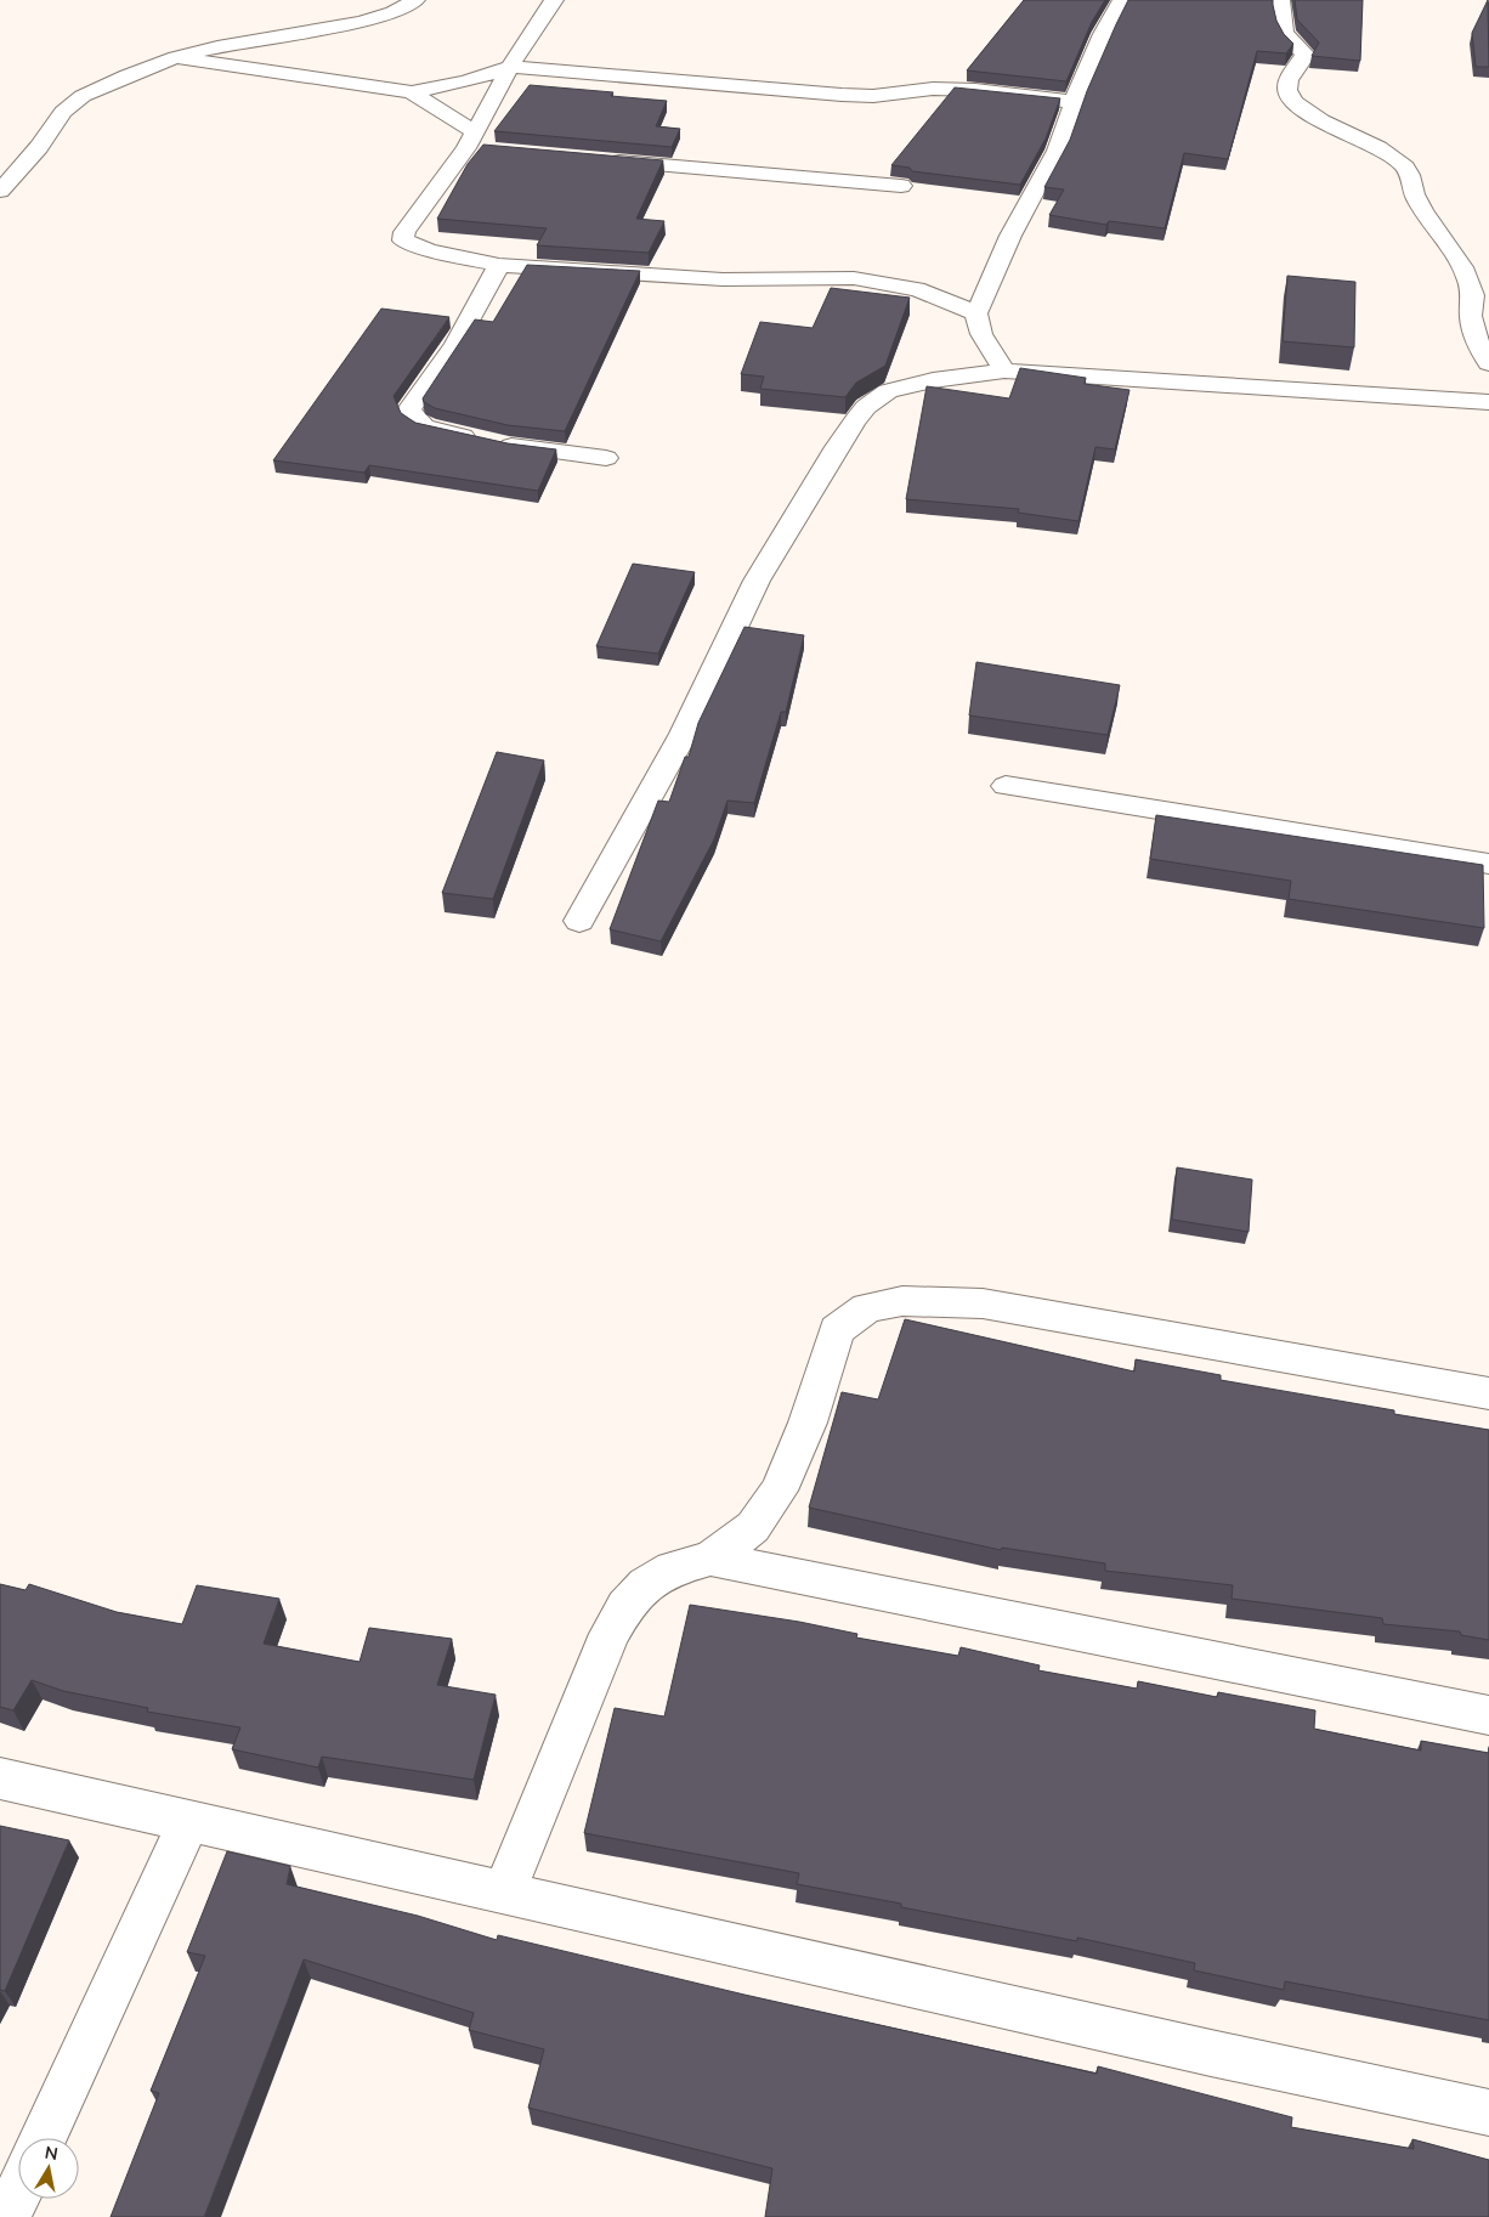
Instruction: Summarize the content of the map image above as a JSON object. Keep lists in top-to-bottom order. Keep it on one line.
{"north":"top"}
